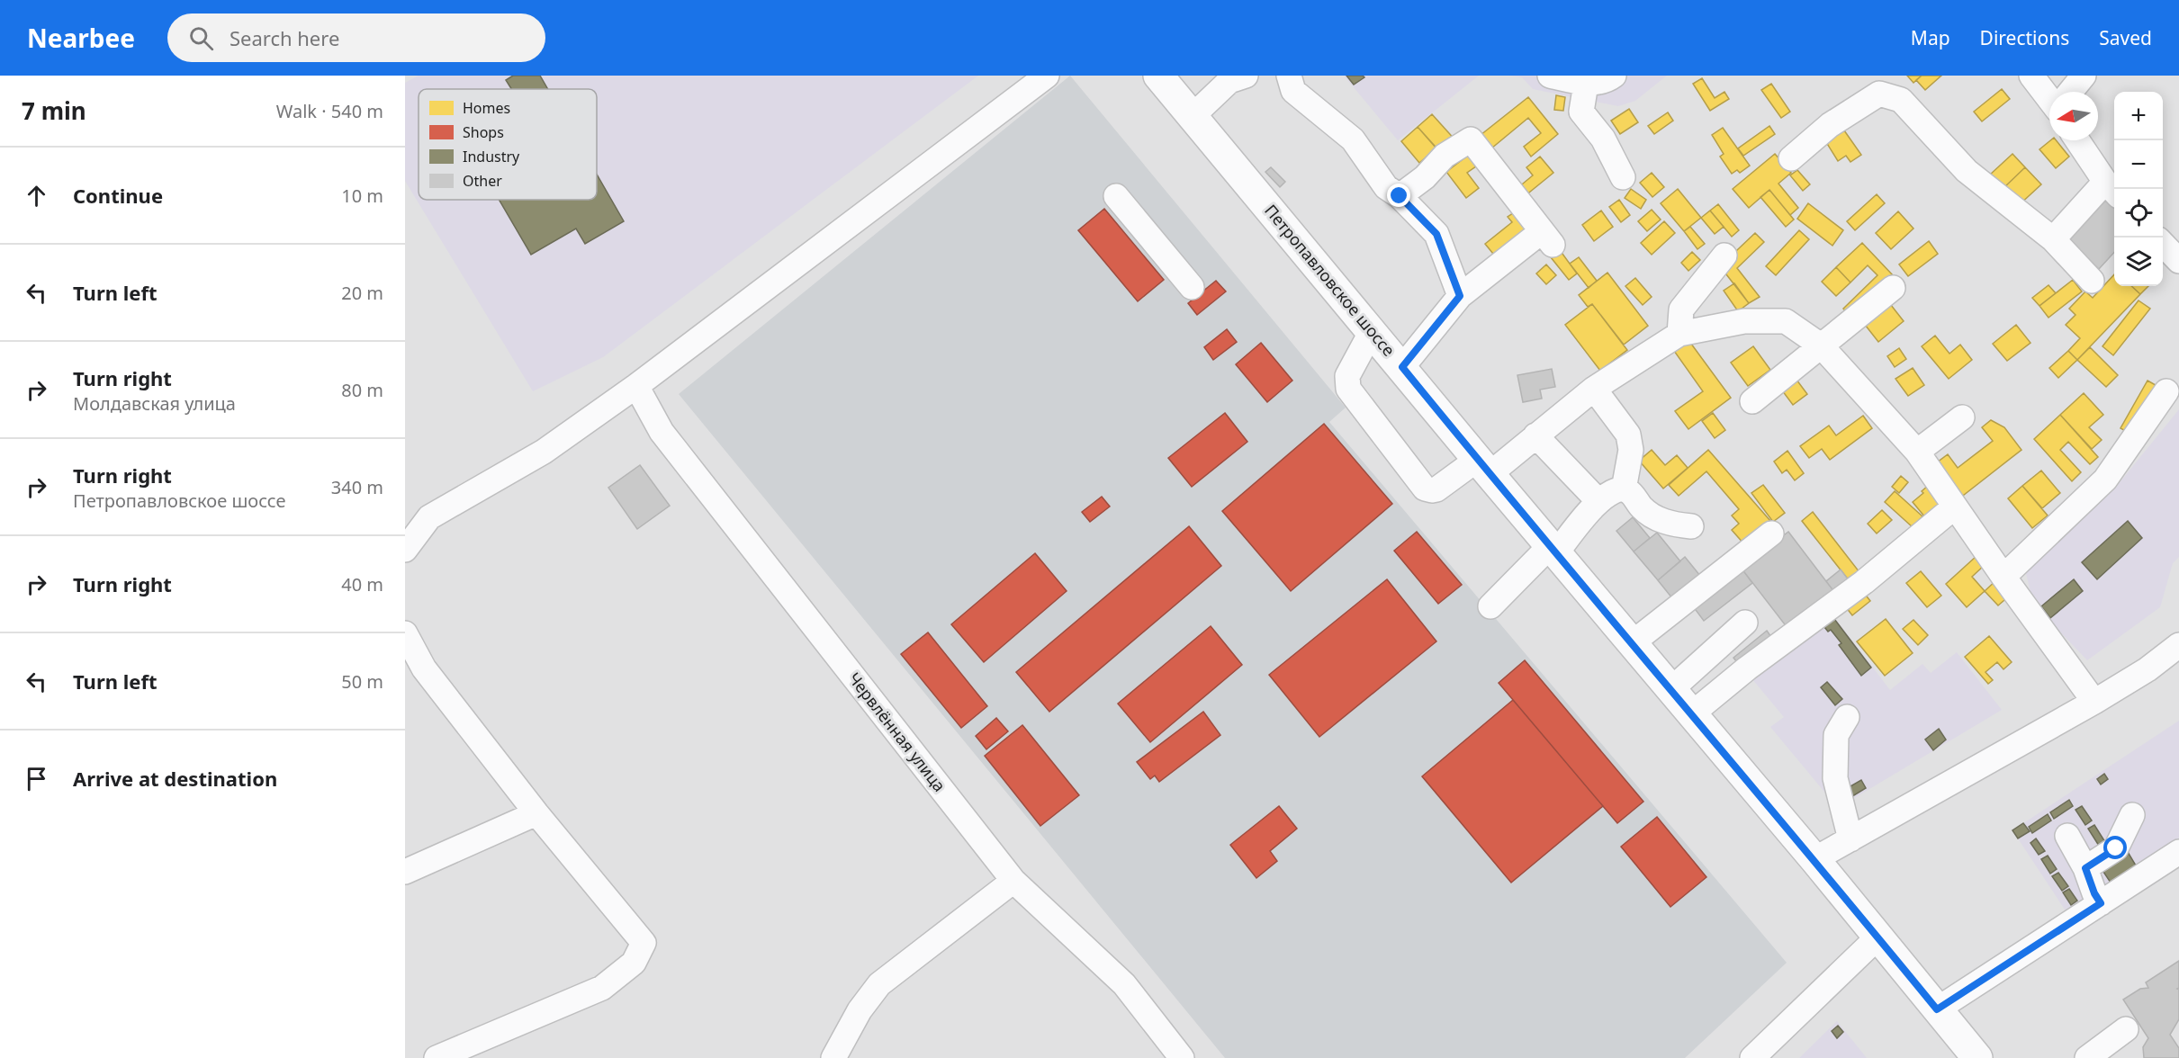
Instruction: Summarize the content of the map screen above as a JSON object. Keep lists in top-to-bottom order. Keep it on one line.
{"streets":{"main road":["Петропавловское шоссе"],"street":["Червлённая улица"]},"legend":["Homes","Shops","Industry","Other"],"north":"left","page":{"header":"Nearbee","search":"Search here","nav":["Map","Directions","Saved"],"heading":["7 min","Walk · 540 m"],"map_buttons":["+","−"],"list":[["Continue","10 m"],["Turn left","20 m"],["Turn right","Молдавская улица","80 m"],["Turn right","Петропавловское шоссе","340 m"],["Turn right","40 m"],["Turn left","50 m"],"Arrive at destination"]}}
